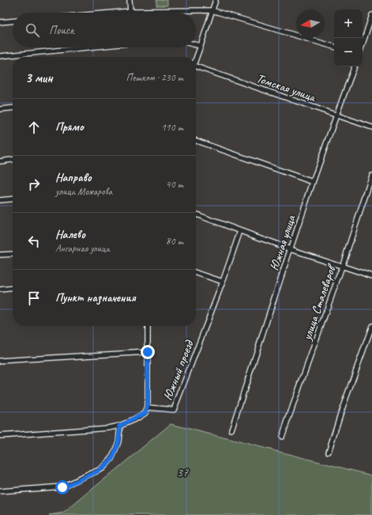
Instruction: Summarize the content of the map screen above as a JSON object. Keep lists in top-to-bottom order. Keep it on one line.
{"streets":{"street":["Томская улица","Южная улица","улица Сталеваров","Южный проезд"]},"crossings":[["Томская улица","Южная улица"]],"parks":["37"],"north":"left","page":{"map_buttons":["+","−"],"search":"Поиск","heading":["3 мин","Пешком · 230 m"],"list":[["Прямо","110 m"],["Направо","улица Можарова","40 m"],["Налево","Ангарная улица","80 m"],"Пункт назначения"]}}
